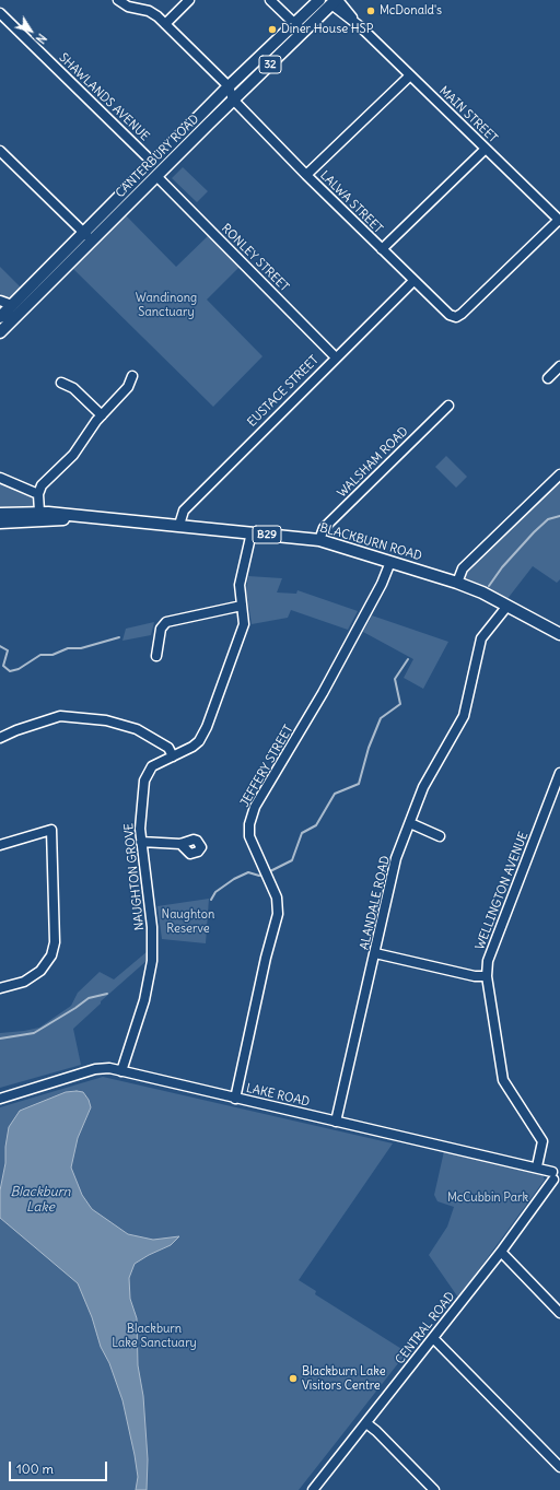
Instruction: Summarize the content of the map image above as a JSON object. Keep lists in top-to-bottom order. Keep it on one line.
{"streets":{"main road":["32","CANTERBURY ROAD","B29","BLACKBURN ROAD"],"street":["SHAWLANDS AVENUE","MAIN STREET","LALWA STREET","RONLEY STREET","EUSTACE STREET","WALSHAM ROAD","JEFFERY STREET","NAUGHTON GROVE","WELLINGTON AVENUE","ALANDALE ROAD","LAKE ROAD","CENTRAL ROAD"]},"crossings":[["SHAWLANDS AVENUE","CANTERBURY ROAD"],["SHAWLANDS AVENUE","RONLEY STREET"],["MAIN STREET","CANTERBURY ROAD"],["MAIN STREET","LALWA STREET"],["CANTERBURY ROAD","LALWA STREET"],["CANTERBURY ROAD","RONLEY STREET"],["LALWA STREET","EUSTACE STREET"],["RONLEY STREET","EUSTACE STREET"],["EUSTACE STREET","BLACKBURN ROAD"],["WALSHAM ROAD","BLACKBURN ROAD"],["BLACKBURN ROAD","JEFFERY STREET"],["BLACKBURN ROAD","NAUGHTON GROVE"],["BLACKBURN ROAD","ALANDALE ROAD"],["JEFFERY STREET","LAKE ROAD"],["NAUGHTON GROVE","LAKE ROAD"],["WELLINGTON AVENUE","LAKE ROAD"],["ALANDALE ROAD","LAKE ROAD"],["LAKE ROAD","CENTRAL ROAD"]],"water":["Blackburn Lake"],"parks":["Wandinong Sanctuary","Naughton Reserve","McCubbin Park","Blackburn Lake Sanctuary"],"places":["McDonald's","Diner House HSP","Blackburn Lake Visitors Centre"],"scale_bar":"100 m","north":"bottom right"}
